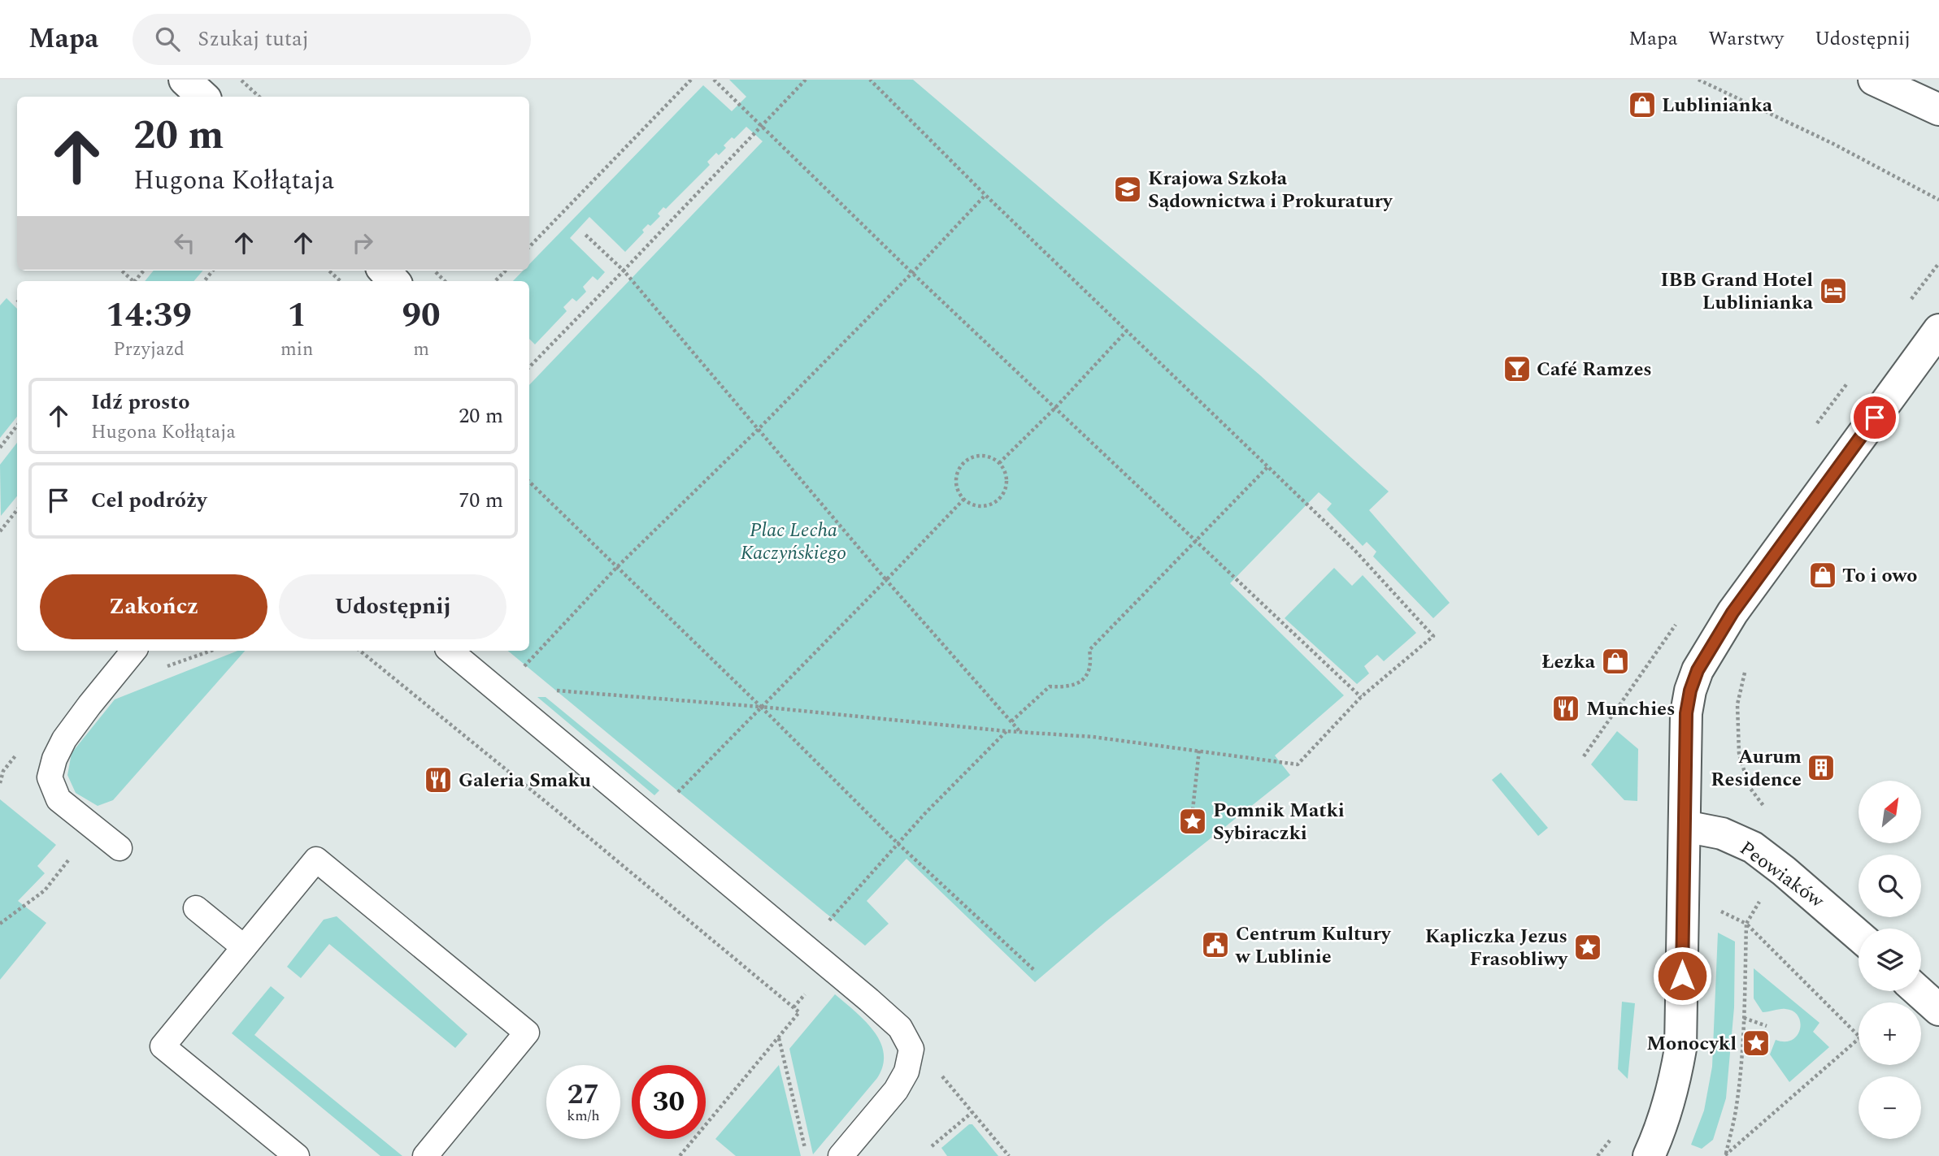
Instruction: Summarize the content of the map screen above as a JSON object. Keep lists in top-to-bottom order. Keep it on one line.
{"streets":{"street":["Peowiaków"]},"parks":["Plac Lecha Kaczyńskiego"],"places":{"shop":["Lublinianka","To i owo","Łezka"],"school or university":["Krajowa Szkoła Sądownictwa i Prokuratury"],"hotel":["IBB Grand Hotel Lublinianka"],"bar":["Café Ramzes"],"restaurant":["Munchies","Galeria Smaku"],"building":["Aurum Residence"],"place":["Pomnik Matki Sybiraczki","Kapliczka Jezus Frasobliwy","Monocykl"],"public building":["Centrum Kultury w Lublinie"]},"north":"top right","page":{"header":"Mapa","search":"Szukaj tutaj","nav":["Mapa","Warstwy","Udostępnij"],"turn":["20 m","Hugona Kołłątaja"],"eta":["14:39","Przyjazd","1","min","90","m"],"list":[{"name":"Idź prosto","note":"Hugona Kołłątaja","value":"20 m"},{"name":"Cel podróży","value":"70 m"}],"buttons":["Zakończ","Udostępnij"],"map_buttons":["+","−"],"speed":"27 km/h","limit":"30"}}
